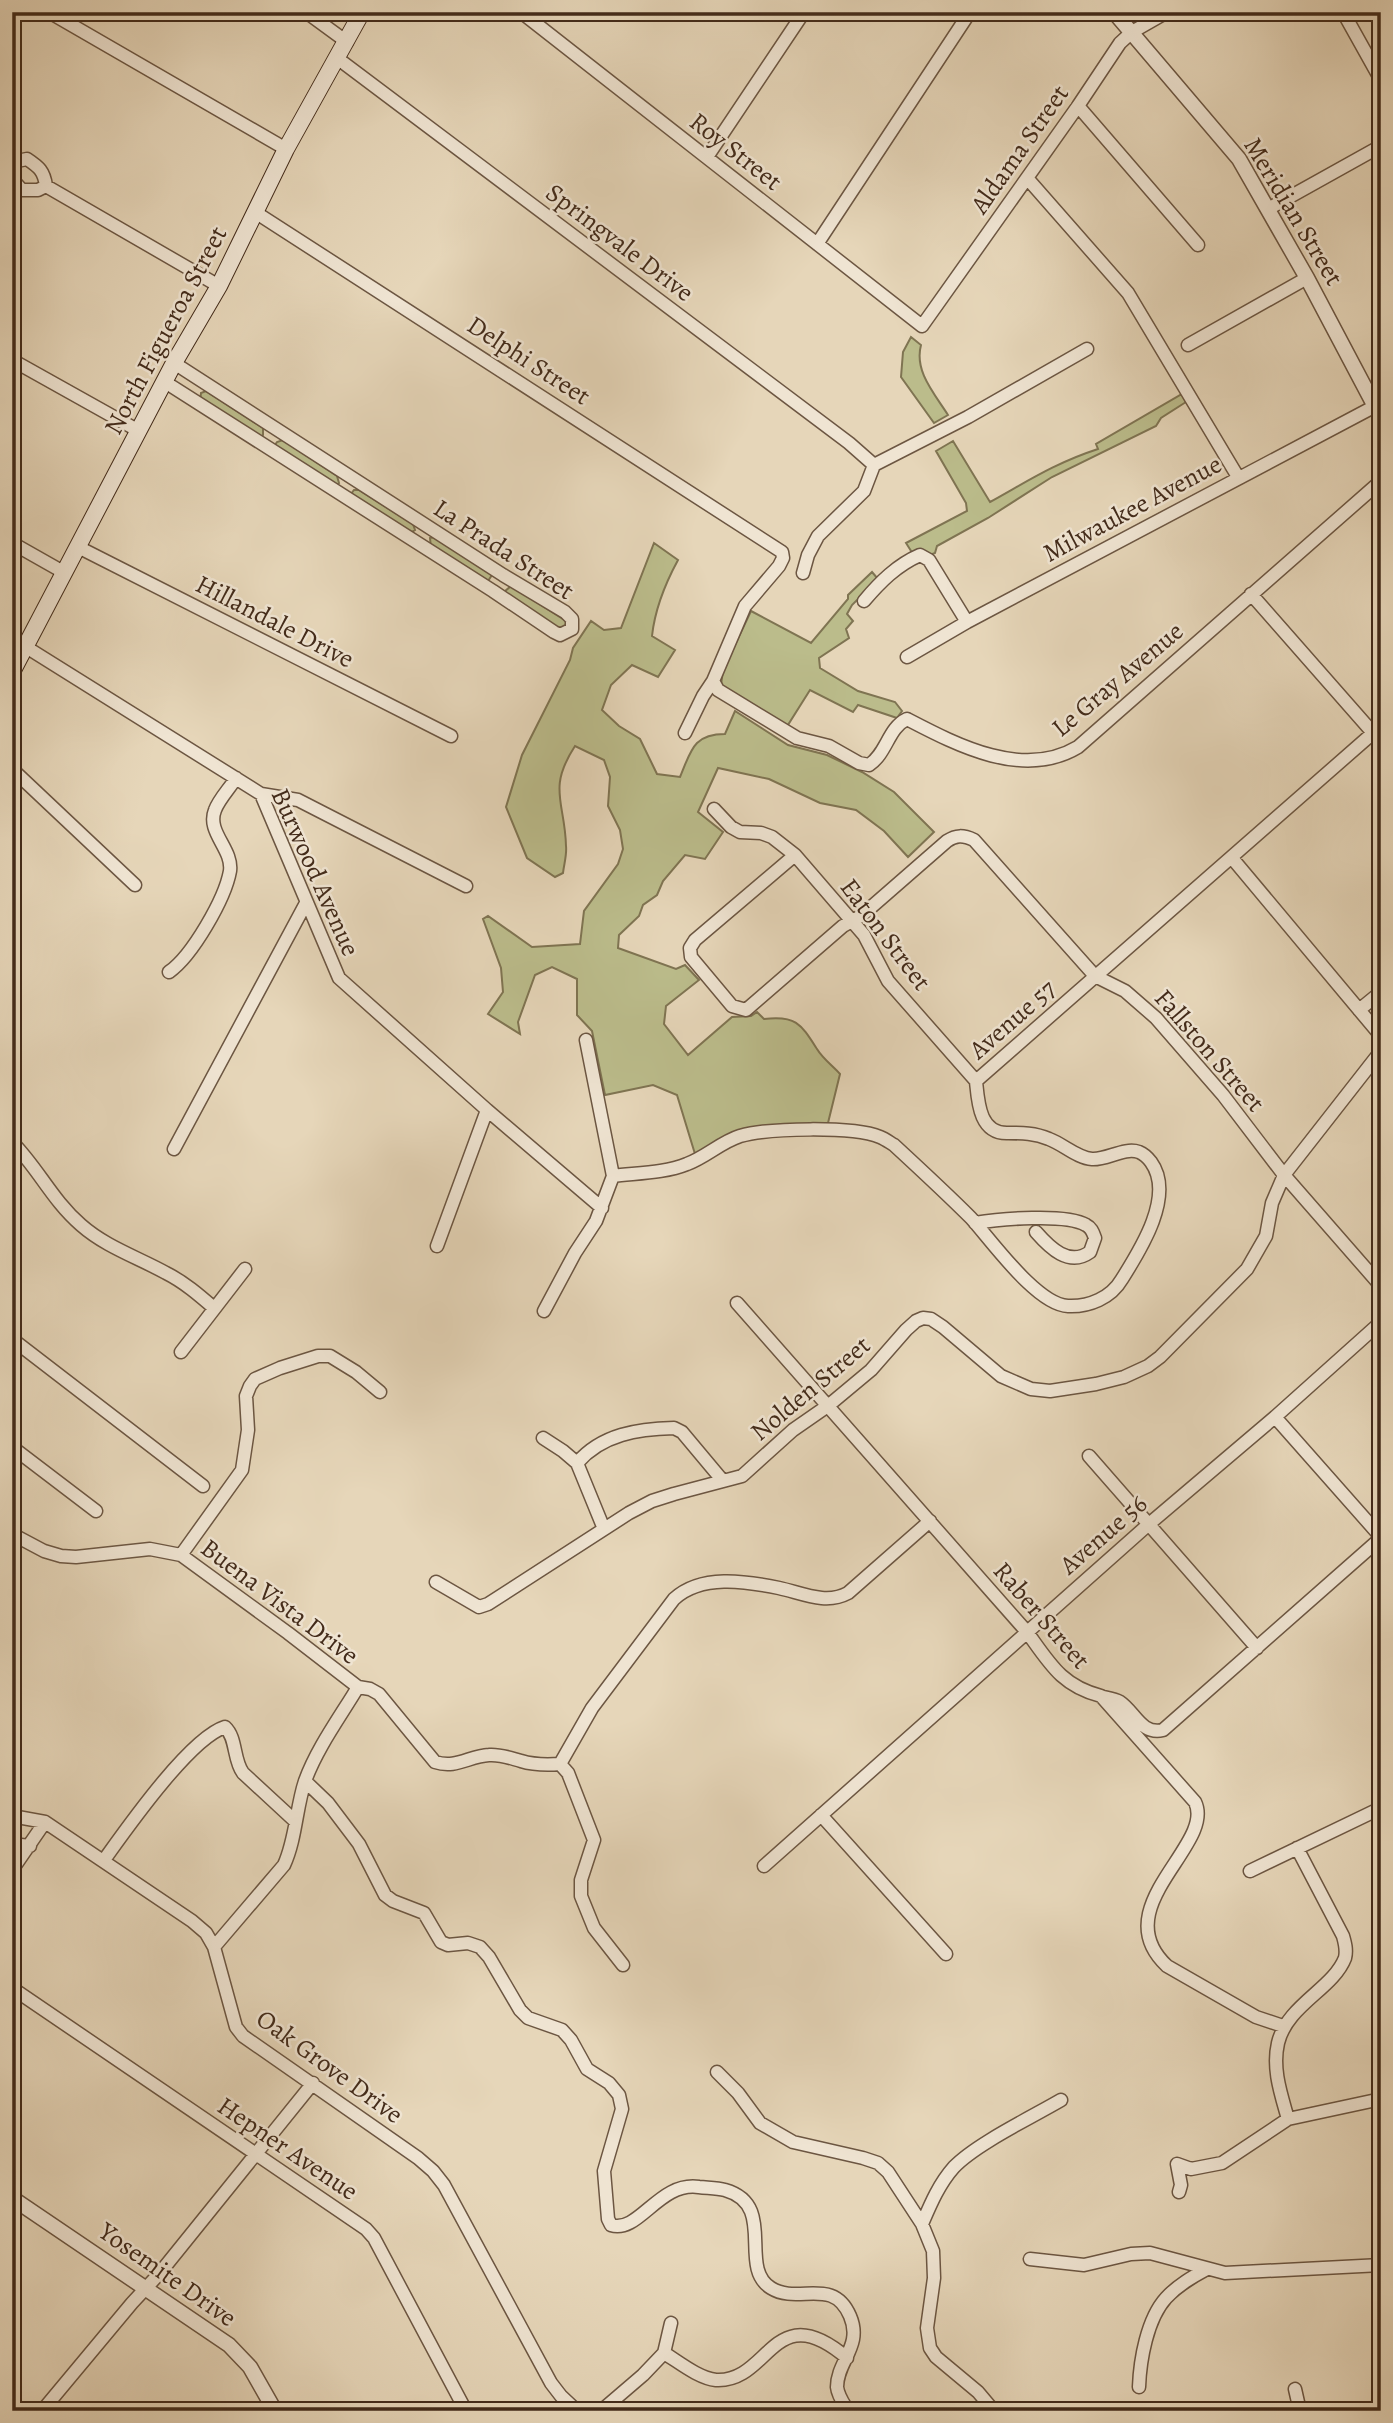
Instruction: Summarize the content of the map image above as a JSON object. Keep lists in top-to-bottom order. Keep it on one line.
{"streets":{"main road":["North Figueroa Street"],"street":["Aldama Street","Roy Street","Meridian Street","Springvale Drive","Delphi Street","Milwaukee Avenue","La Prada Street","Hillandale Drive","Le Gray Avenue","Burwood Avenue","Eaton Street","Avenue 57","Fallston Street","Nolden Street","Avenue 56","Buena Vista Drive","Raber Street","Oak Grove Drive","Hepner Avenue","Yosemite Drive"]},"crossings":[["Aldama Street","Roy Street"],["Aldama Street","Meridian Street"],["Meridian Street","Milwaukee Avenue"],["Springvale Drive","North Figueroa Street"],["North Figueroa Street","Delphi Street"],["North Figueroa Street","La Prada Street"],["North Figueroa Street","Hillandale Drive"],["North Figueroa Street","Burwood Avenue"],["Delphi Street","Le Gray Avenue"],["Eaton Street","Avenue 57"],["Eaton Street","Fallston Street"],["Avenue 57","Fallston Street"],["Fallston Street","Nolden Street"],["Nolden Street","Raber Street"],["Avenue 56","Raber Street"]]}
